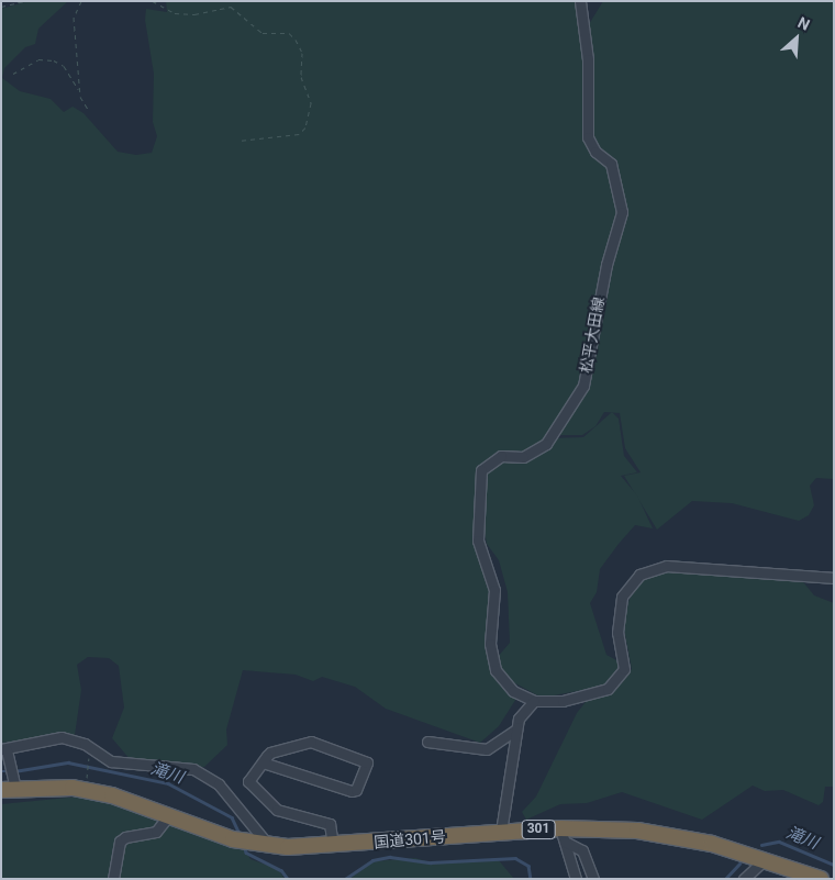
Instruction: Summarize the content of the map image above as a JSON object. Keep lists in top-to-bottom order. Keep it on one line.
{"streets":{"highway":["301","国道301号"],"street":["松平大田線"]},"water":["滝川"],"north":"top right"}
